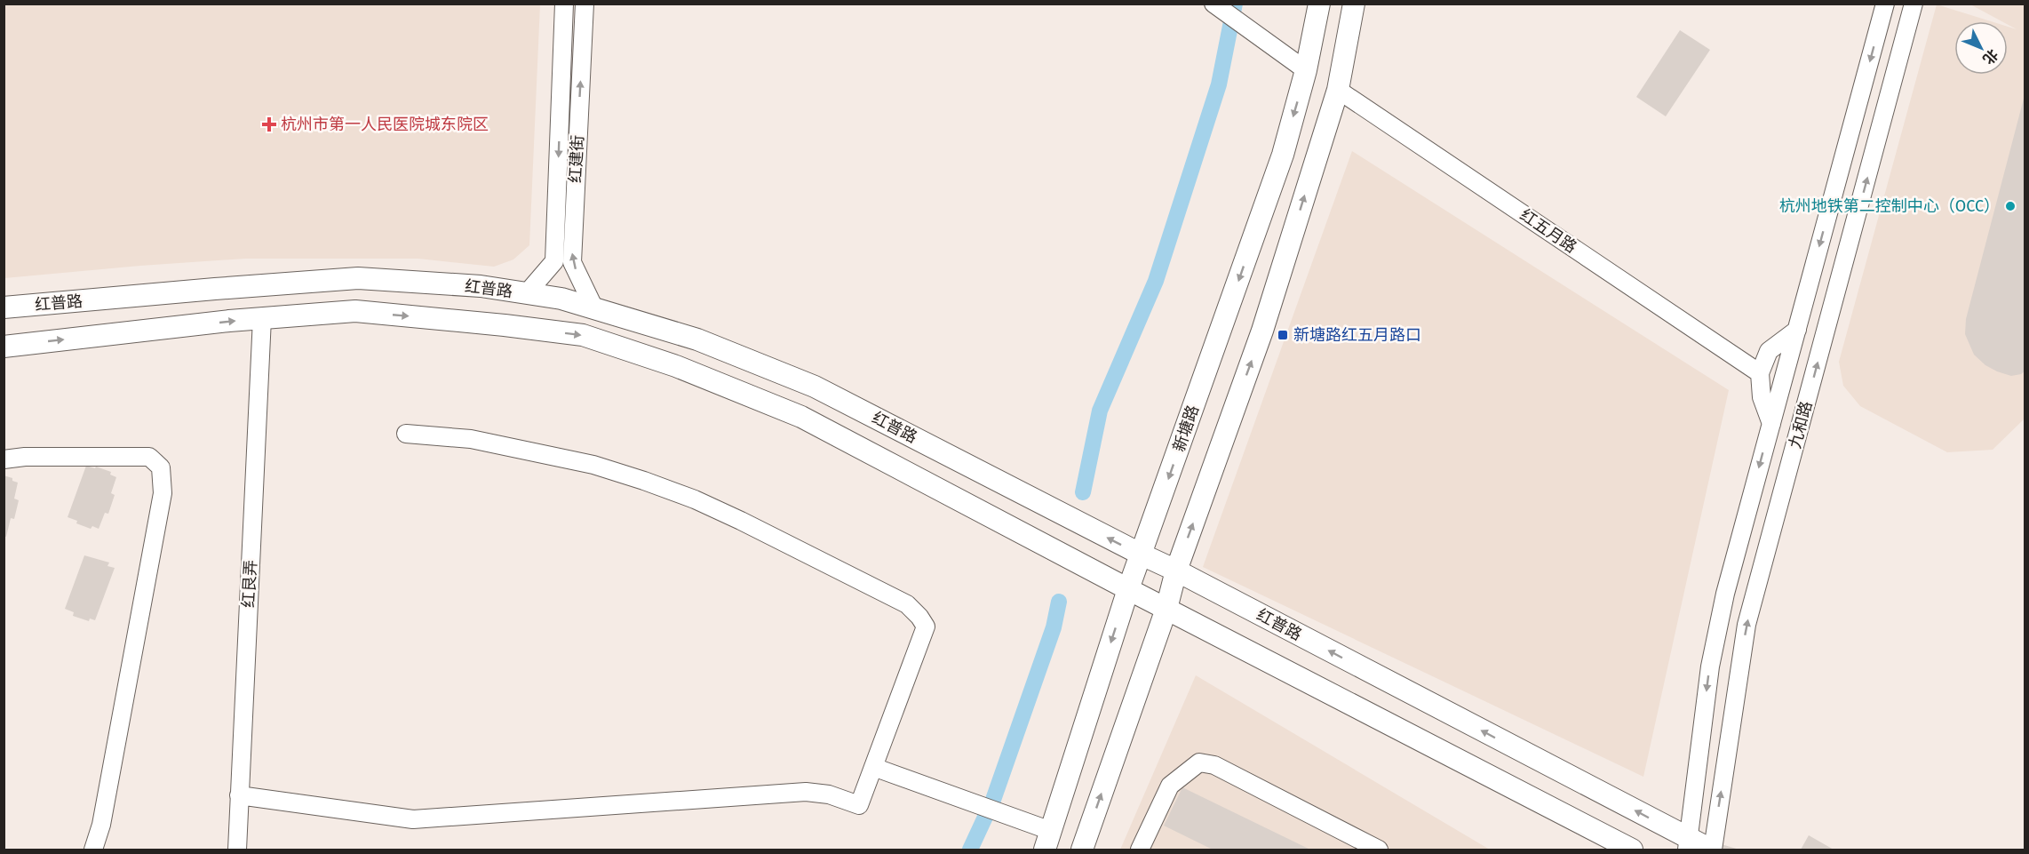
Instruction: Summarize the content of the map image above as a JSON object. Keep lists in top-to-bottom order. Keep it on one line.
{"streets":{"main road":["红普路","新塘路"],"street":["红建街","红五月路","九和路","红艮弄"]},"crossings":[["红建街","红普路"],["红普路","九和路"],["红普路","新塘路"],["红普路","红艮弄"]],"places":{"health":["杭州市第一人民医院城东院区"],"other":["杭州地铁第二控制中心（OCC）"],"transit":["新塘路红五月路口"]},"north":"bottom right"}
